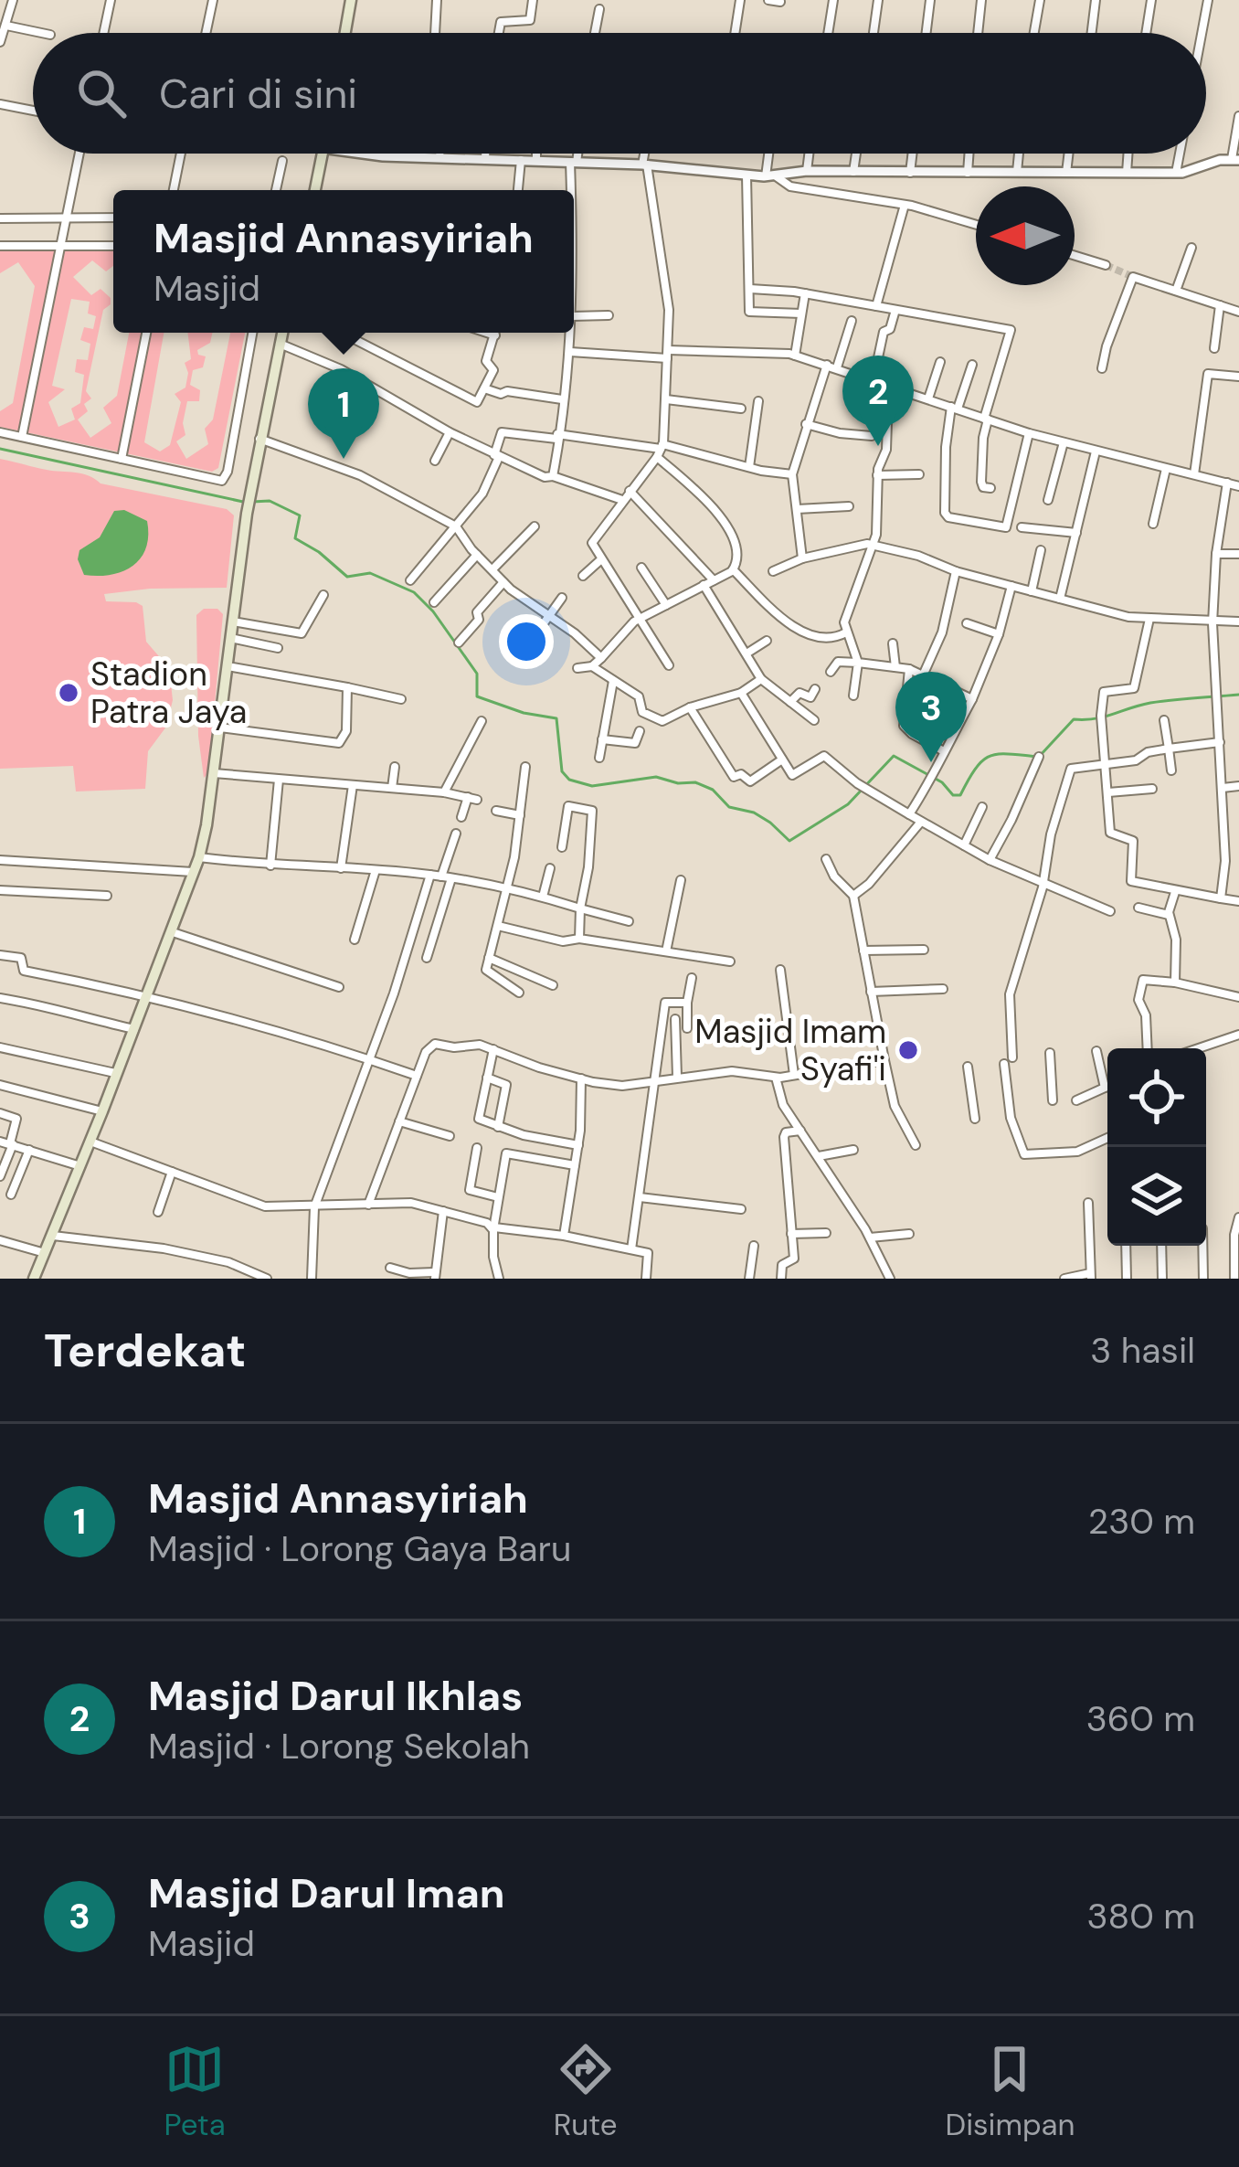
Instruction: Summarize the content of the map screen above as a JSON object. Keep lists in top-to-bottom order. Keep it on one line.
{"places":["Stadion Patra Jaya","Masjid Imam Syafi'i"],"north":"left","page":{"search":"Cari di sini","popup":["Masjid Annasyiriah","Masjid"],"pins":["2","1","3"],"heading":["Terdekat","3 hasil"],"list":[{"mark":"1","name":"Masjid Annasyiriah","note":"Masjid · Lorong Gaya Baru","value":"230 m"},{"mark":"2","name":"Masjid Darul Ikhlas","note":"Masjid · Lorong Sekolah","value":"360 m"},{"mark":"3","name":"Masjid Darul Iman","note":"Masjid","value":"380 m"}],"nav":["Peta","Rute","Disimpan"]}}
